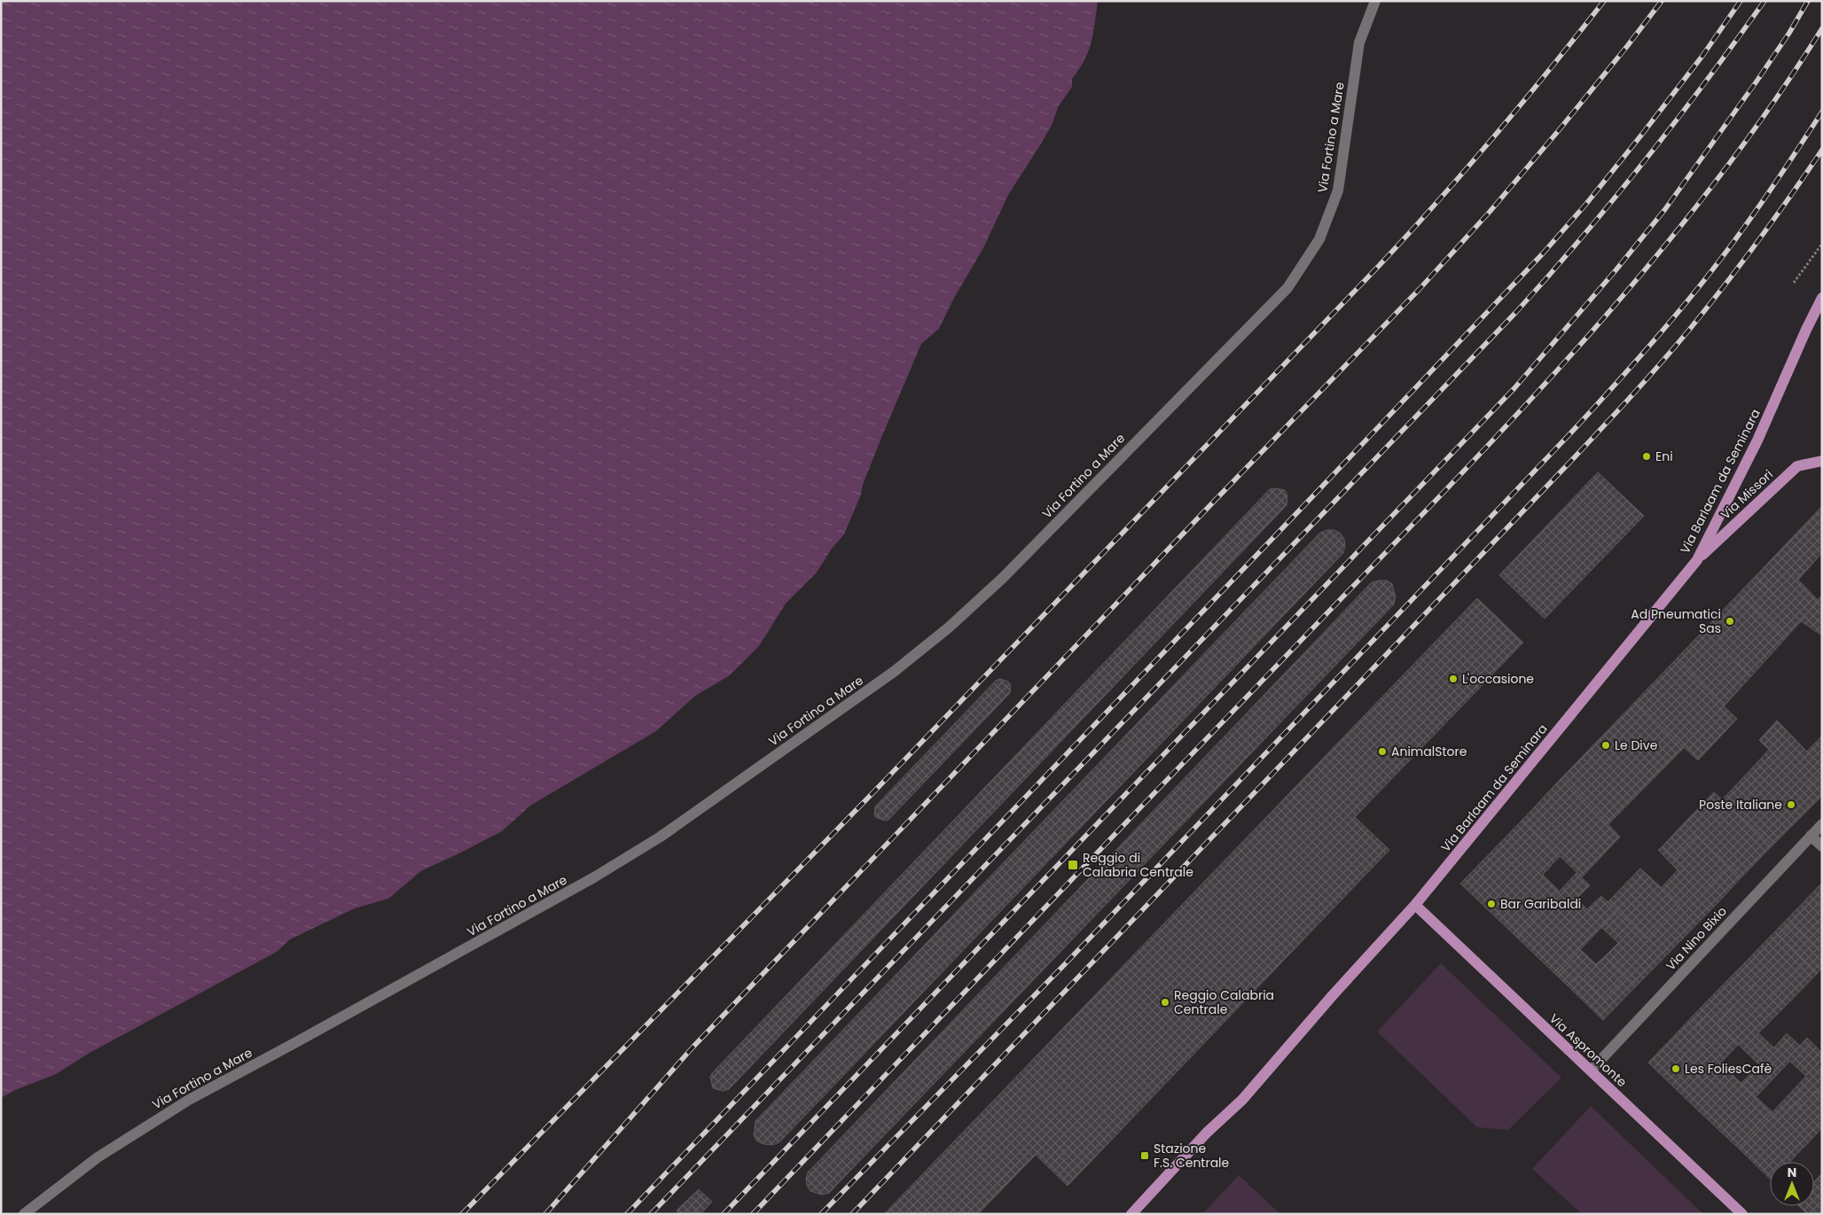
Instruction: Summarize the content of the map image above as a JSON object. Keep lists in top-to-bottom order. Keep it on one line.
{"streets":{"main road":["Via Barlaam da Seminara","Via Missori","Via Aspromonte"],"street":["Via Fortino a Mare","Via Nino Bixio"]},"crossings":[["Via Barlaam da Seminara","Via Missori"],["Via Barlaam da Seminara","Via Aspromonte"],["Via Nino Bixio","Via Aspromonte"]],"places":{"other":["Eni","Ad Pneumatici Sas","L'occasione","Le Dive","AnimalStore","Poste Italiane","Bar Garibaldi","Reggio Calabria Centrale","Les FoliesCafè"],"transit":["Reggio di Calabria Centrale","Stazione F.S. Centrale"]},"north":"top"}
